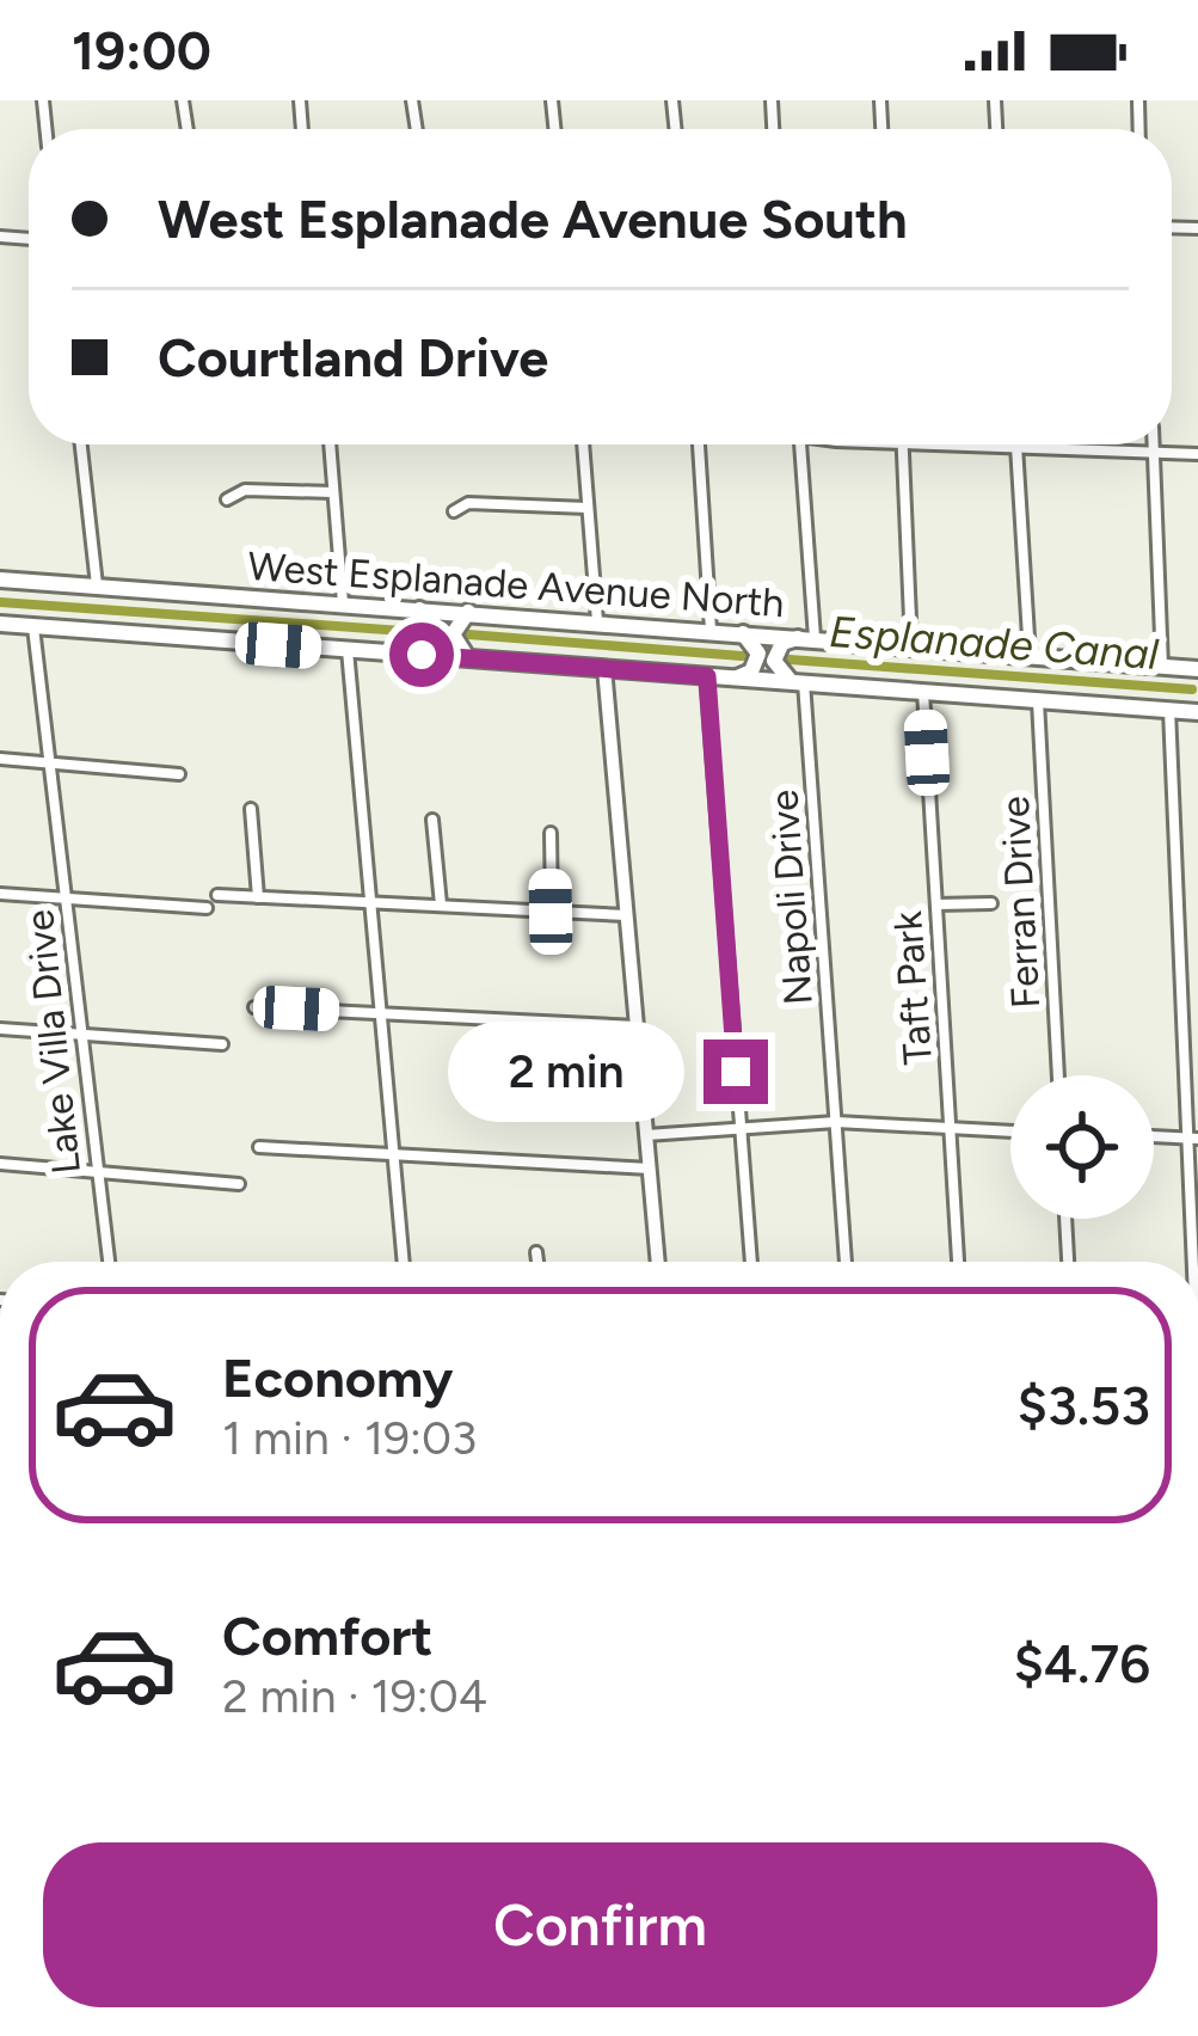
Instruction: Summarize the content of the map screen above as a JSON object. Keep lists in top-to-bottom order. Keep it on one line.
{"streets":{"main road":["West Esplanade Avenue North"],"street":["Napoli Drive","Ferran Drive","Taft Park","Lake Villa Drive"]},"water":["Esplanade Canal"],"page":{"status":"19:00","banner":["West Esplanade Avenue South","Courtland Drive"],"bubble":"2 min","list":[{"name":"Economy","note":"1 min · 19:03","value":"$3.53"},{"name":"Comfort","note":"2 min · 19:04","value":"$4.76"}],"buttons":"Confirm"}}
